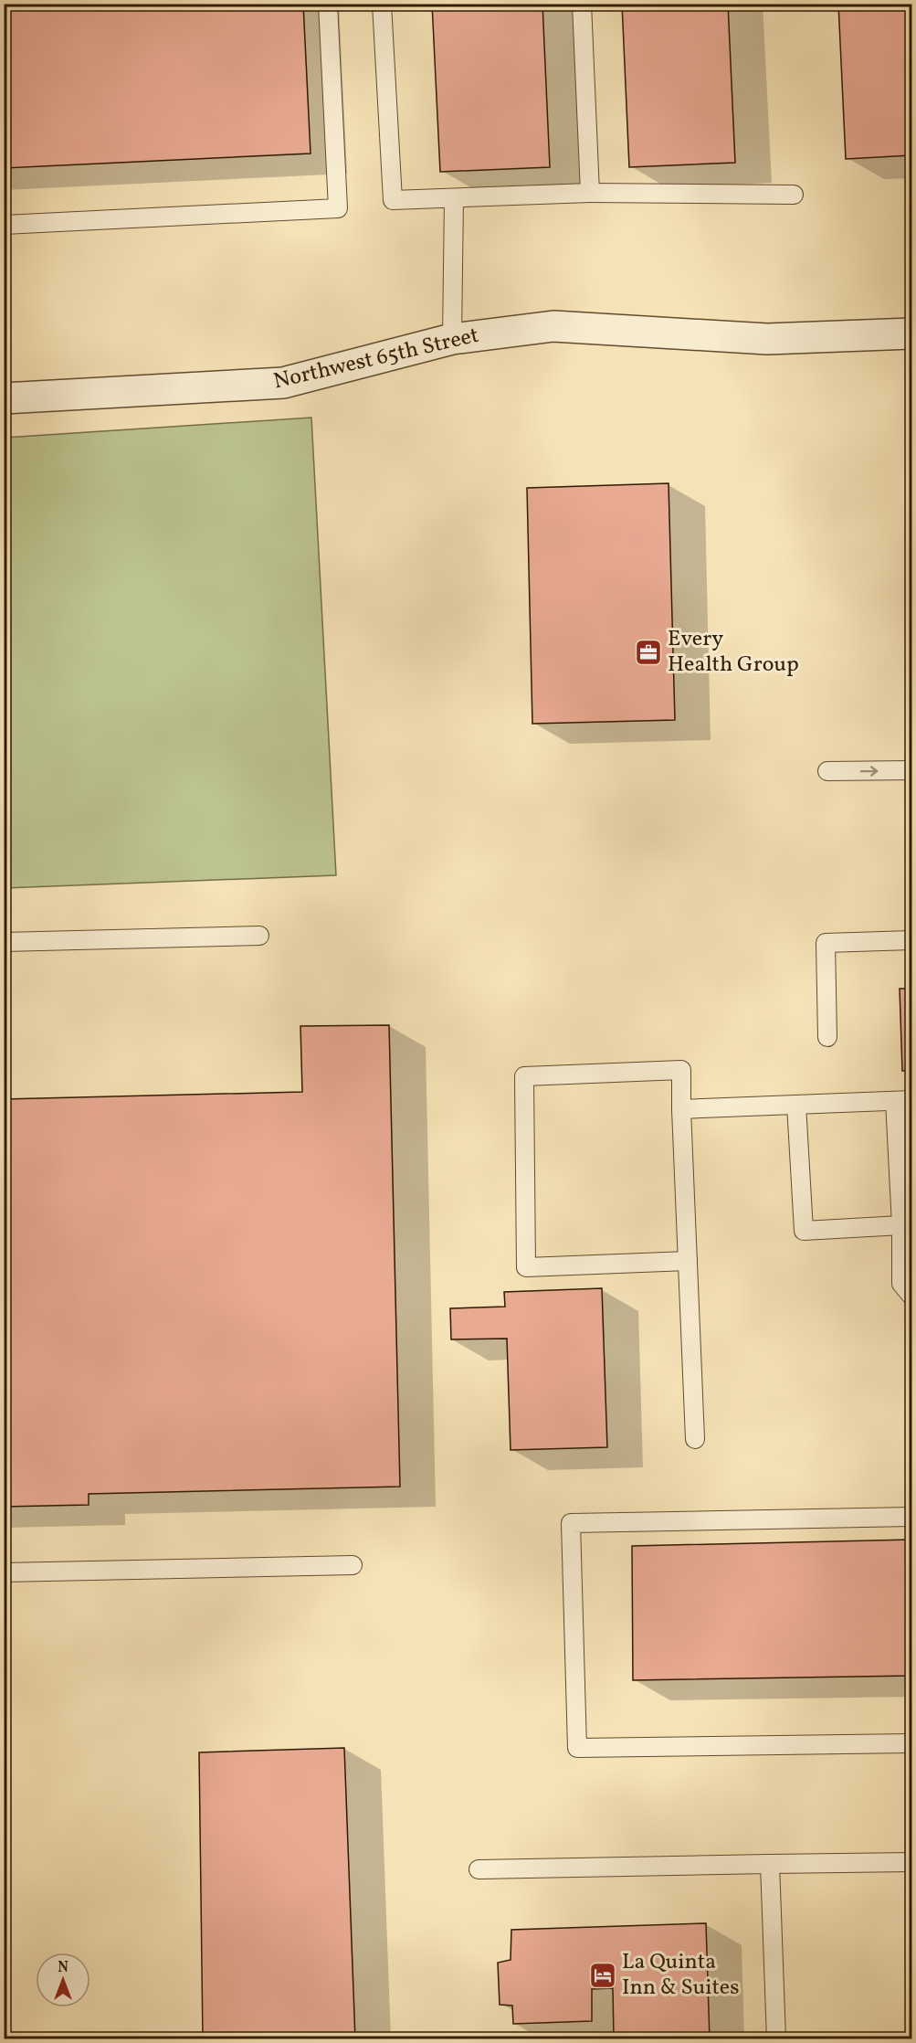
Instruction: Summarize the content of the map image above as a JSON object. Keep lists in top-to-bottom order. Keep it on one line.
{"streets":{"street":["Northwest 65th Street"]},"places":{"office":["Every Health Group"],"hotel":["La Quinta Inn & Suites"]},"north":"top"}
